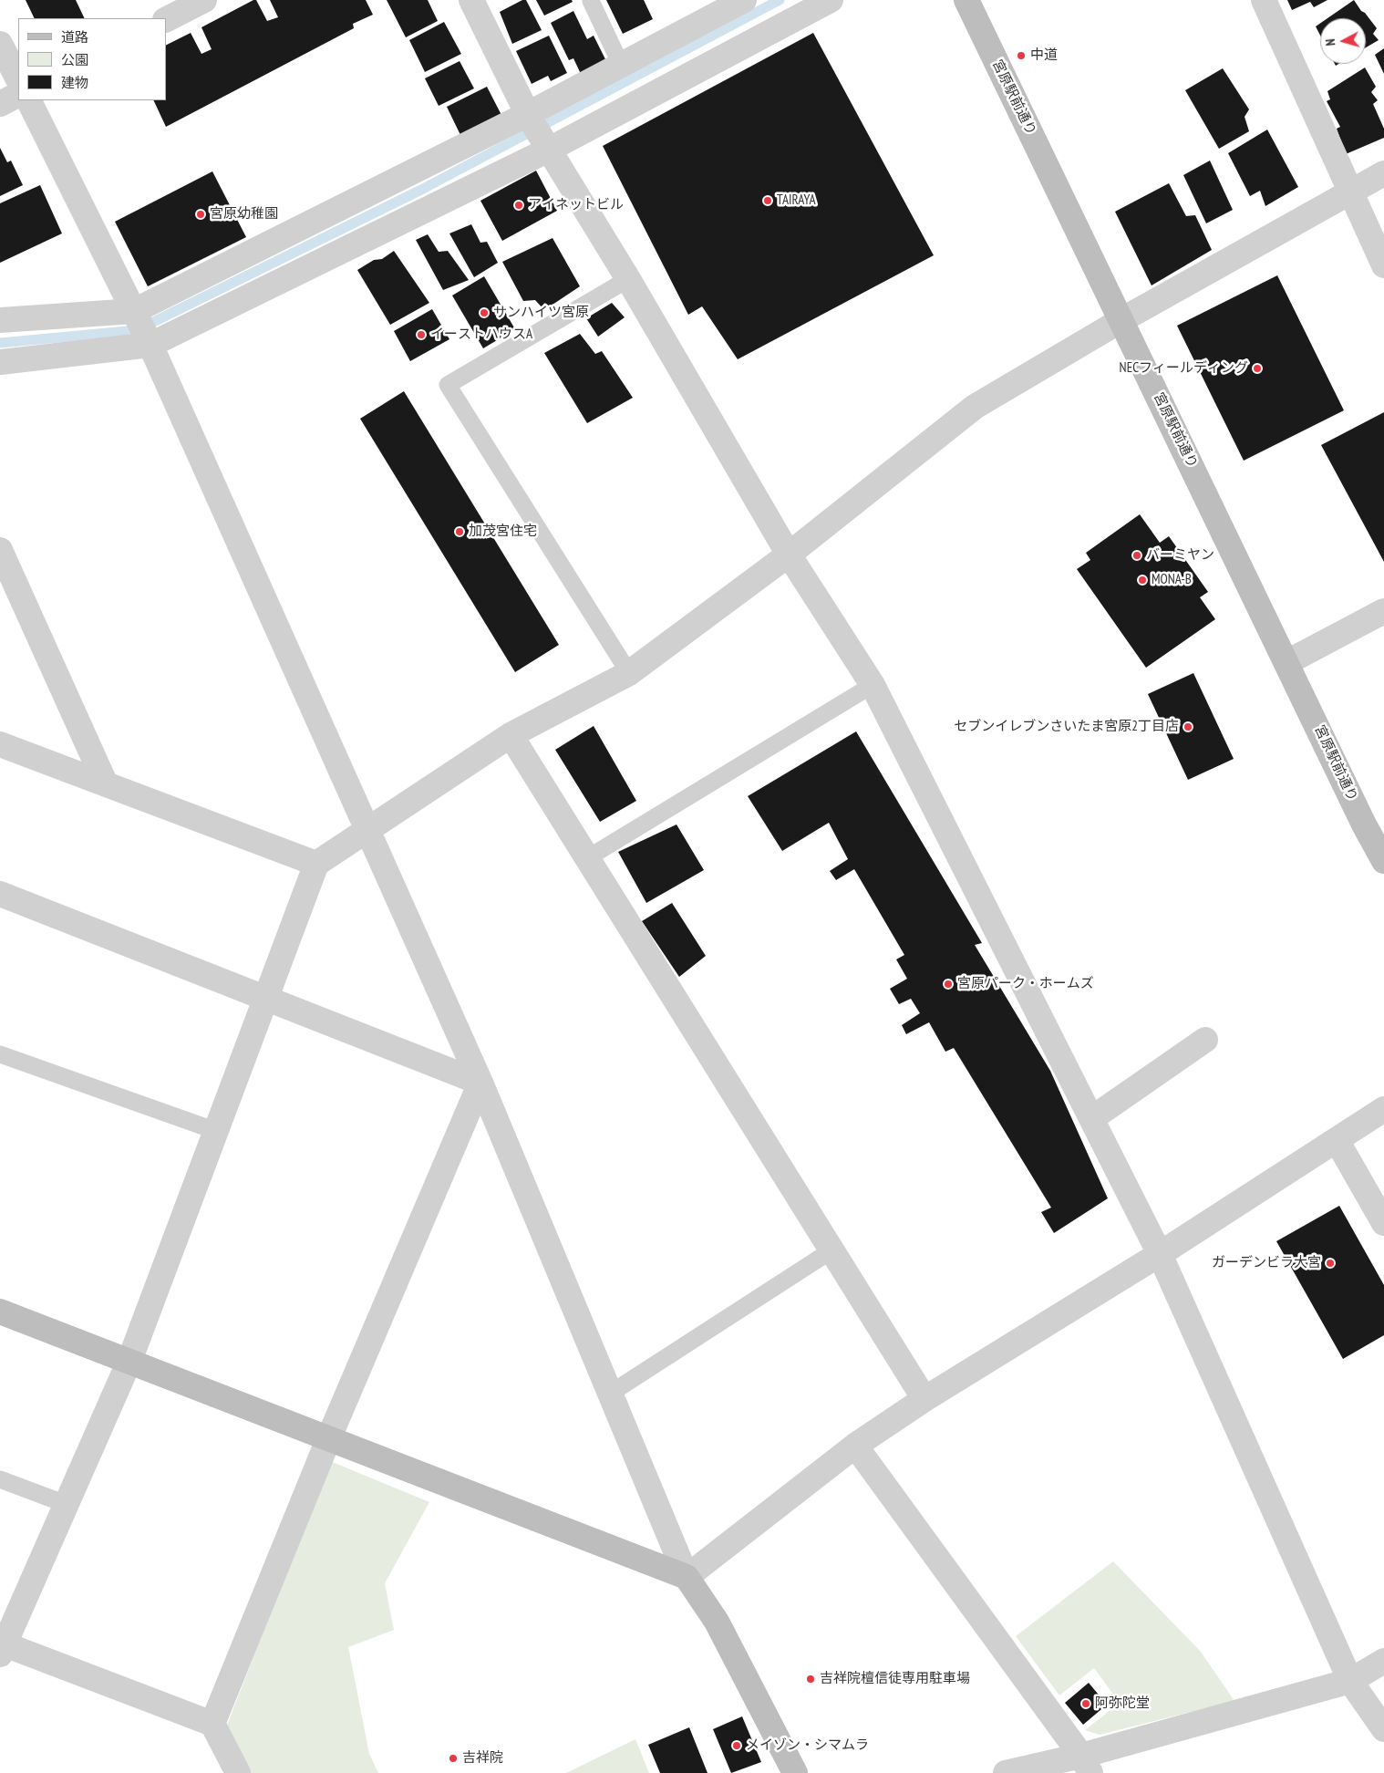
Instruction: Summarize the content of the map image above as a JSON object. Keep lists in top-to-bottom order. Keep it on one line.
{"streets":{"street":["宮原駅前通り"]},"places":["中道","TAIRAYA","アイネットビル","宮原幼稚園","サンハイツ宮原","イーストハウスA","NECフィールディング","加茂宮住宅","バーミヤン","MONA-B","セブンイレブンさいたま宮原2丁目店","宮原パーク・ホームズ","ガーデンビラ大宮","吉祥院檀信徒専用駐車場","阿弥陀堂","メイゾン・シマムラ","吉祥院"],"legend":["道路","公園","建物"],"north":"left"}
